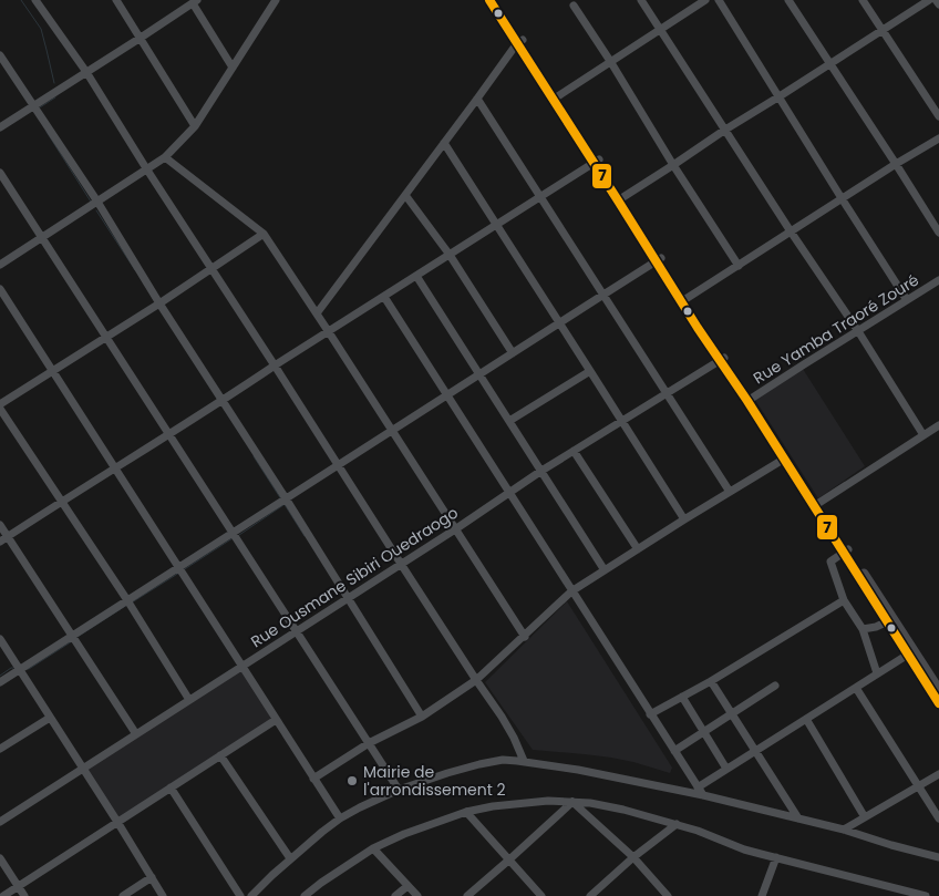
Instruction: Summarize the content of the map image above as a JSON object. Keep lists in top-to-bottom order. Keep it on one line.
{"streets":{"street":["Rue Yamba Traoré Zouré","Rue Ousmane Sibiri Ouedraogo"]},"places":["Mairie de l'arrondissement 2"],"lines":["transit line 7"]}
